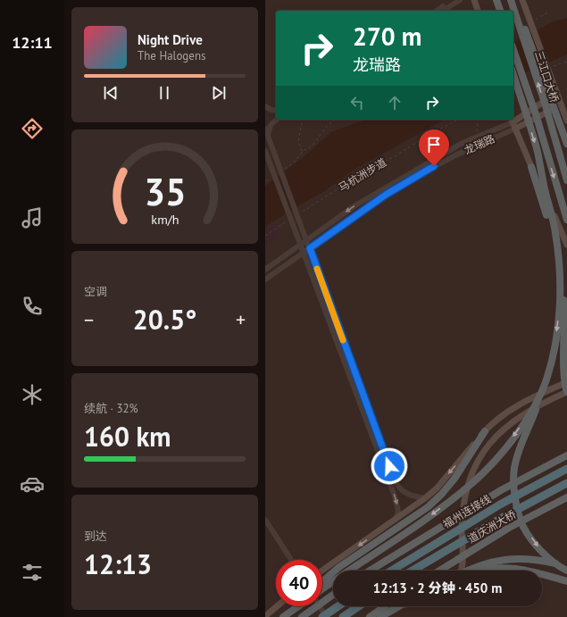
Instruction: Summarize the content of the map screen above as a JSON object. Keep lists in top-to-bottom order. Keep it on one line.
{"streets":{"highway":["三江口大桥","福州连接线","道庆洲大桥"],"street":["龙瑞路"],"path":["马杭洲步道"]},"page":{"tabs":"12:11","turn":["270 m","龙瑞路"],"song":["Night Drive","The Halogens"],"tile":["空调",["续航 · 32%","160 km"],["到达","12:13"]],"heat":["−","20.5°","+"],"limit":"40","trip":"12:13 · 2 分钟 · 450 m","gauge":["35","km/h"]}}
